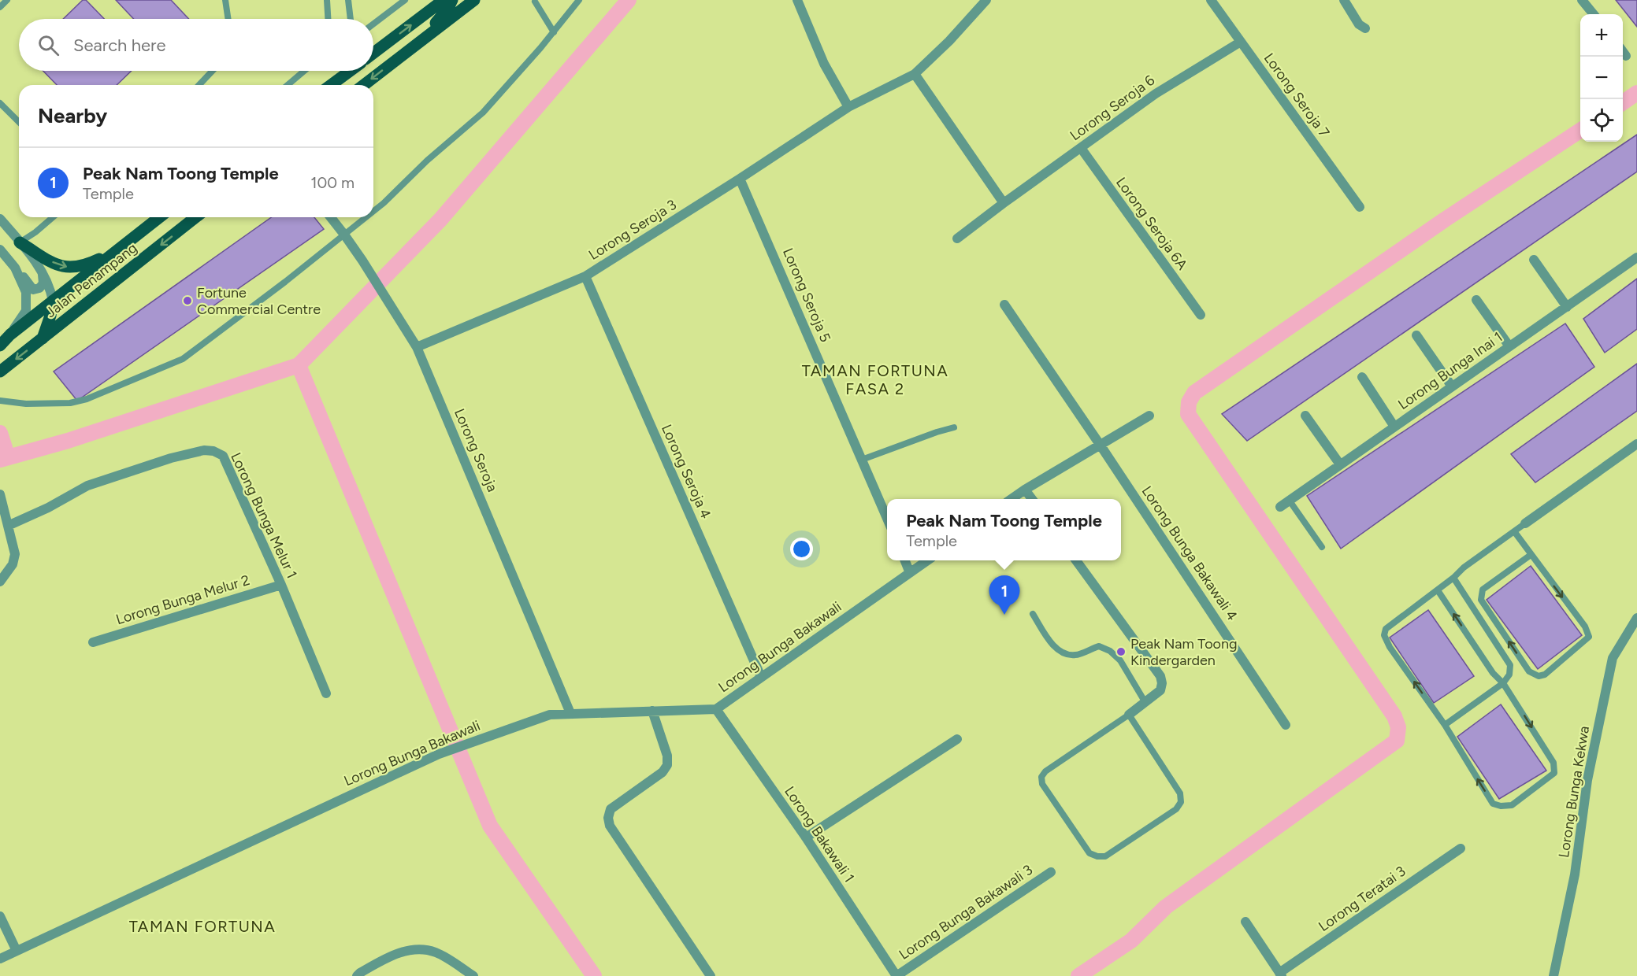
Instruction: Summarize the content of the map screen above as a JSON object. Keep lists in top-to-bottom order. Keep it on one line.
{"streets":{"main road":["Jalan Penampang"],"street":["Lorong Seroja 7","Lorong Seroja 6","Lorong Seroja 6A","Lorong Seroja 3","Lorong Seroja 5","Lorong Bunga Inai 1","Lorong Seroja","Lorong Seroja 4","Lorong Bunga Melur 1","Lorong Bunga Bakawali 4","Lorong Bunga Melur 2","Lorong Bunga Bakawali","Lorong Bunga Kekwa","Lorong Bakawali 1","Lorong Teratai 3","Lorong Bunga Bakawali 3"]},"crossings":[["Lorong Seroja 7","Lorong Seroja 6"],["Lorong Seroja 6","Lorong Seroja 6A"],["Lorong Seroja 3","Lorong Seroja 5"],["Lorong Seroja 3","Lorong Seroja"],["Lorong Seroja 3","Lorong Seroja 4"],["Lorong Seroja","Lorong Bunga Bakawali"],["Lorong Seroja 4","Lorong Bunga Bakawali"],["Lorong Bunga Melur 1","Lorong Bunga Melur 2"],["Lorong Bunga Bakawali","Lorong Bakawali 1"],["Lorong Bakawali 1","Lorong Bunga Bakawali 3"]],"districts":["TAMAN FORTUNA FASA 2","TAMAN FORTUNA"],"places":["Fortune Commercial Centre","Peak Nam Toong Kindergarden"],"page":{"map_buttons":["+","−"],"search":"Search here","heading":"Nearby","list":[{"mark":"1","name":"Peak Nam Toong Temple","note":"Temple","value":"100 m"}],"popup":["Peak Nam Toong Temple","Temple"],"pins":"1"}}
